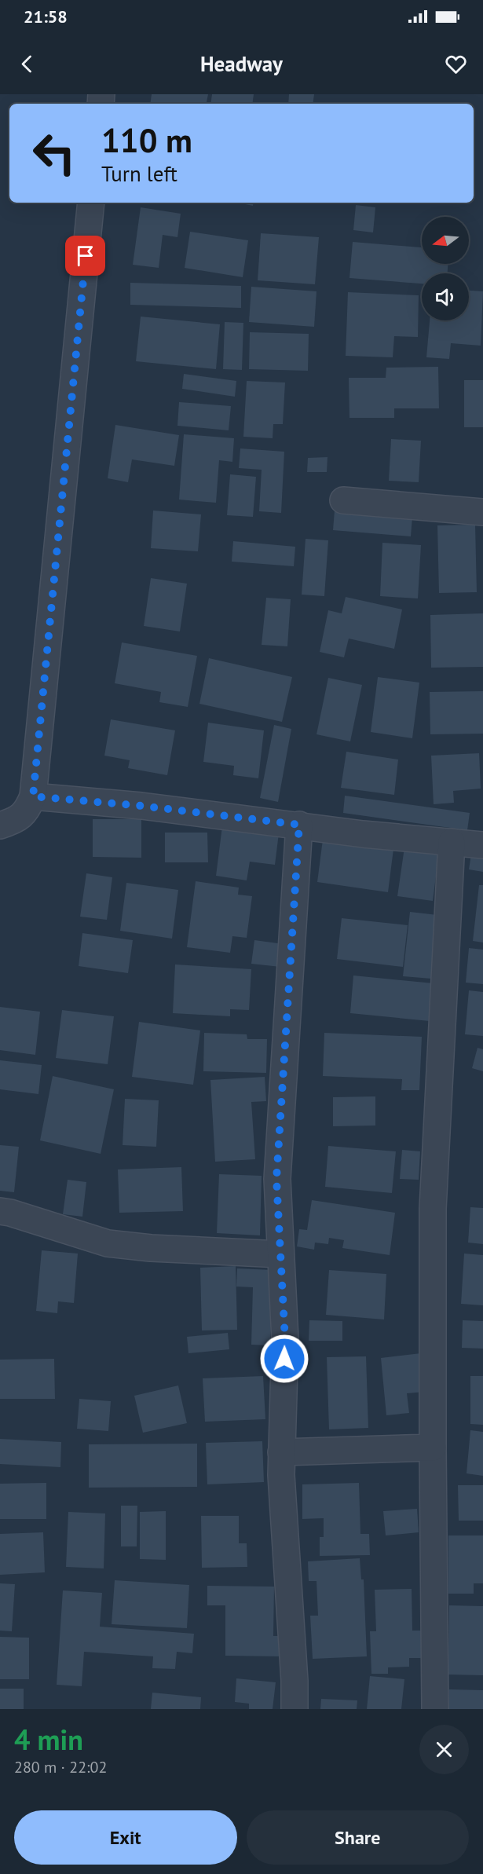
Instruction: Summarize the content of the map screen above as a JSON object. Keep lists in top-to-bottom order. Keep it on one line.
{"north":"left","page":{"status":"21:58","header":"Headway","turn":["110 m","Turn left"],"heading":["4 min","280 m · 22:02"],"buttons":["Exit","Share"]}}
